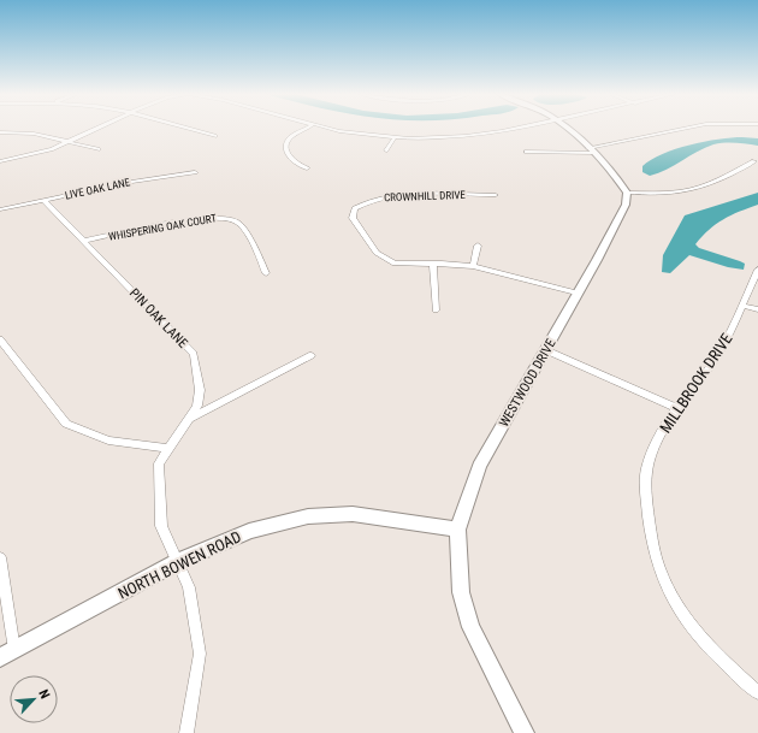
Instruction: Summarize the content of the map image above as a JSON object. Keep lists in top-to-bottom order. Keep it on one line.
{"streets":{"street":["LIVE OAK LANE","CROWNHILL DRIVE","WHISPERING OAK COURT","PIN OAK LANE","WESTWOOD DRIVE","MILLBROOK DRIVE","NORTH BOWEN ROAD"]},"crossings":[["LIVE OAK LANE","PIN OAK LANE"],["CROWNHILL DRIVE","WESTWOOD DRIVE"],["WHISPERING OAK COURT","PIN OAK LANE"],["PIN OAK LANE","NORTH BOWEN ROAD"],["WESTWOOD DRIVE","NORTH BOWEN ROAD"]],"north":"top right"}
